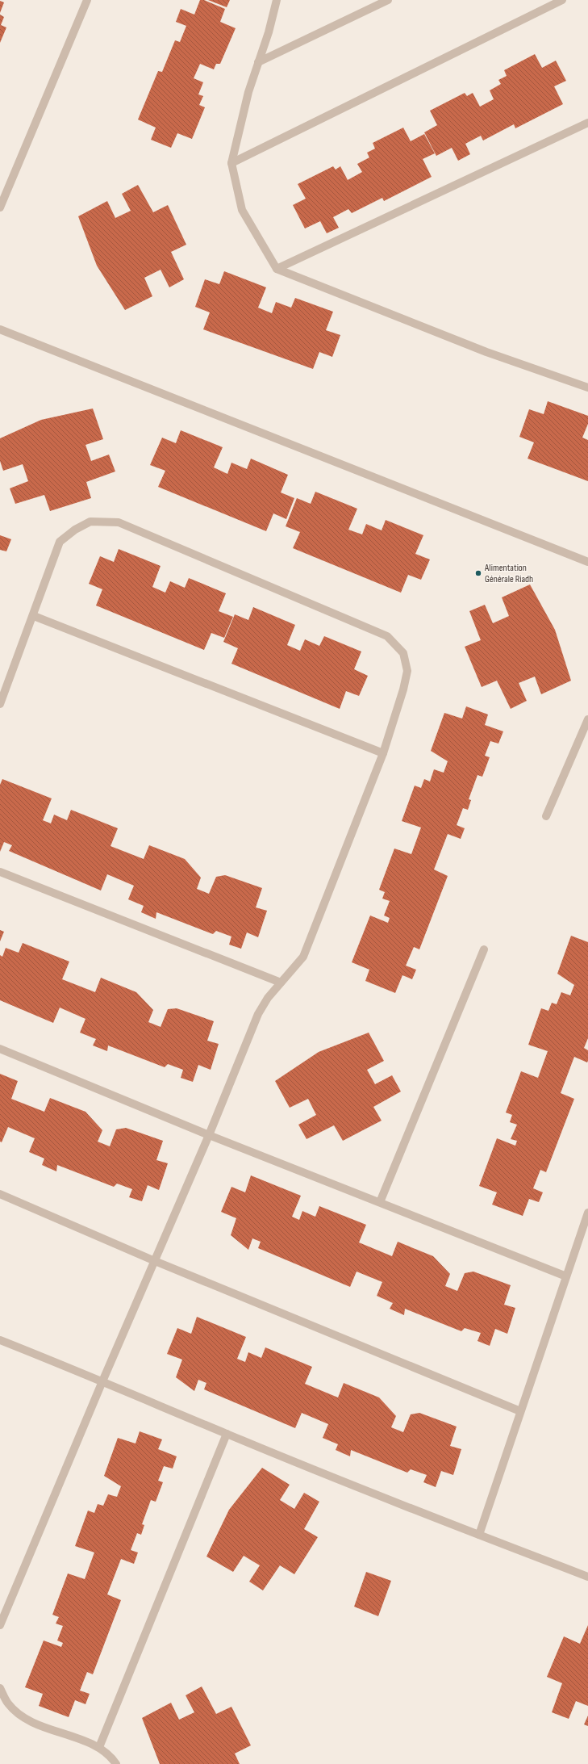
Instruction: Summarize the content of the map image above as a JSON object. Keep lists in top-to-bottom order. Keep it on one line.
{"places":["Alimentation Générale Riadh"]}
